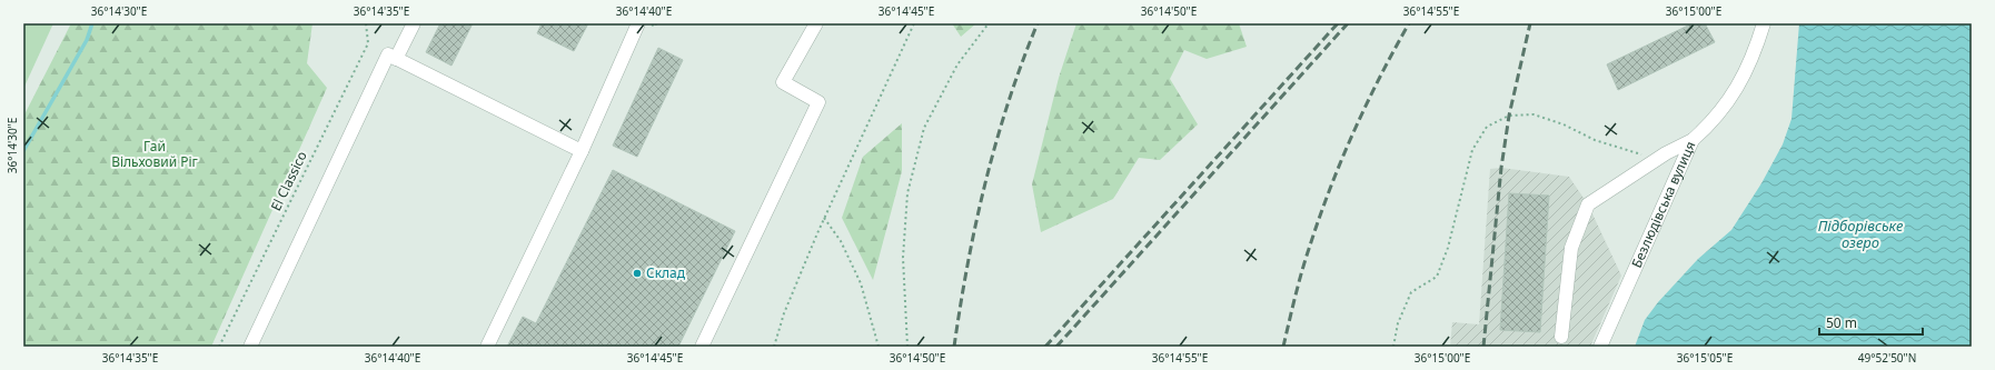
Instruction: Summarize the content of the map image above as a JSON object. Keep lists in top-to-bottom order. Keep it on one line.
{"streets":{"lane":["Безлюдівська вулиця"],"path":["El Classico"]},"water":["Підборівське озеро"],"parks":["Гай Вільховий Ріг"],"places":["Склад"],"scale_bar":"50 m","coordinates":["36°14'30\"E","36°14'35\"E","36°14'40\"E","36°14'45\"E","36°14'50\"E","36°14'55\"E","36°15'00\"E","36°15'05\"E","49°52'50\"N"]}
